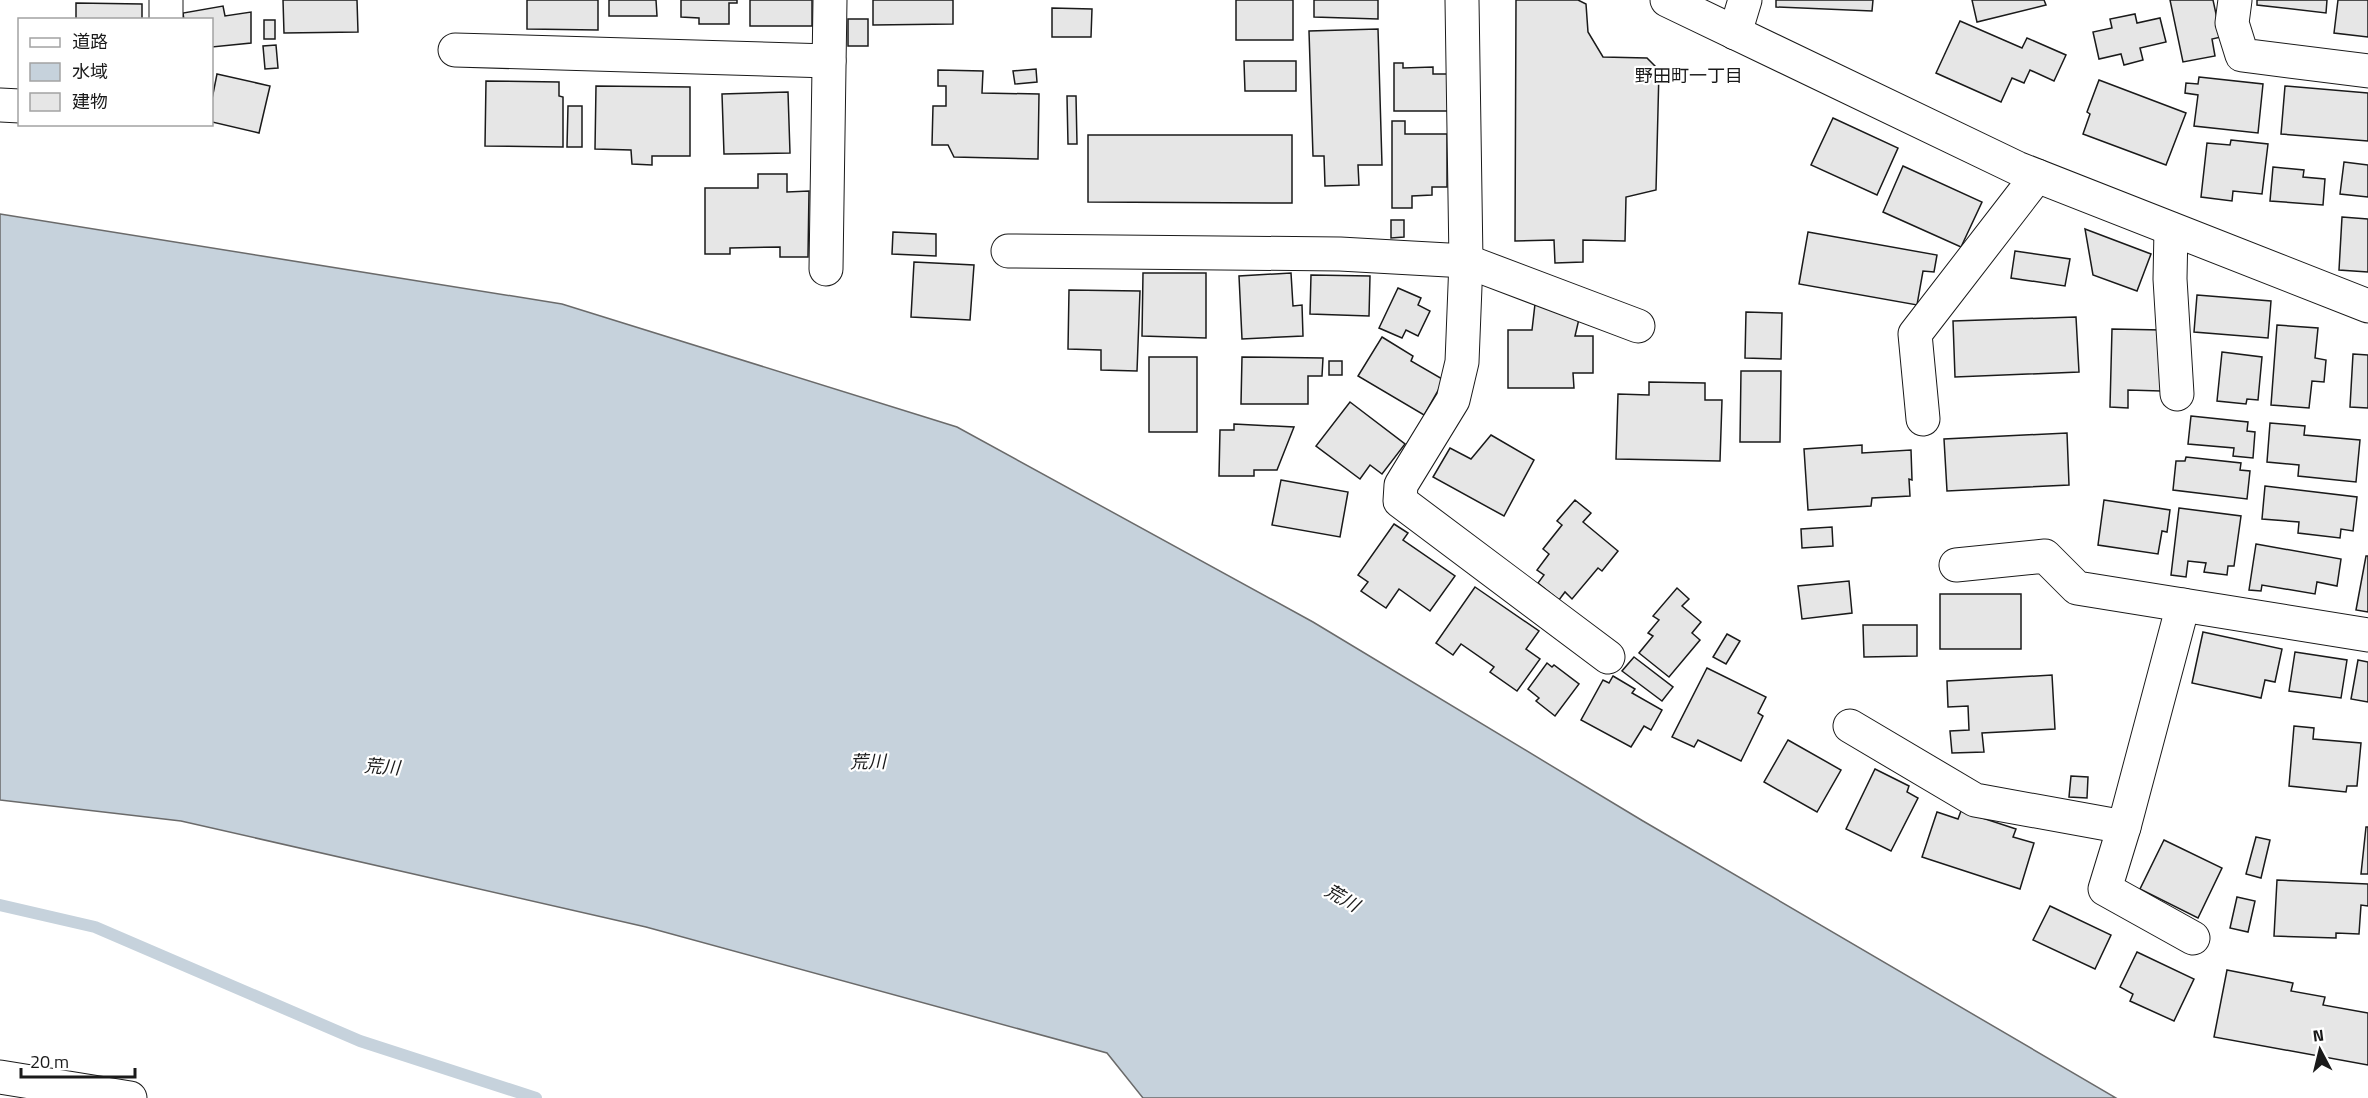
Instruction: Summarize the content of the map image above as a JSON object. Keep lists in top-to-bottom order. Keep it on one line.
{"districts":["野田町一丁目"],"water":["荒川"],"legend":["道路","水域","建物"],"scale_bar":"20 m","north":"top"}
